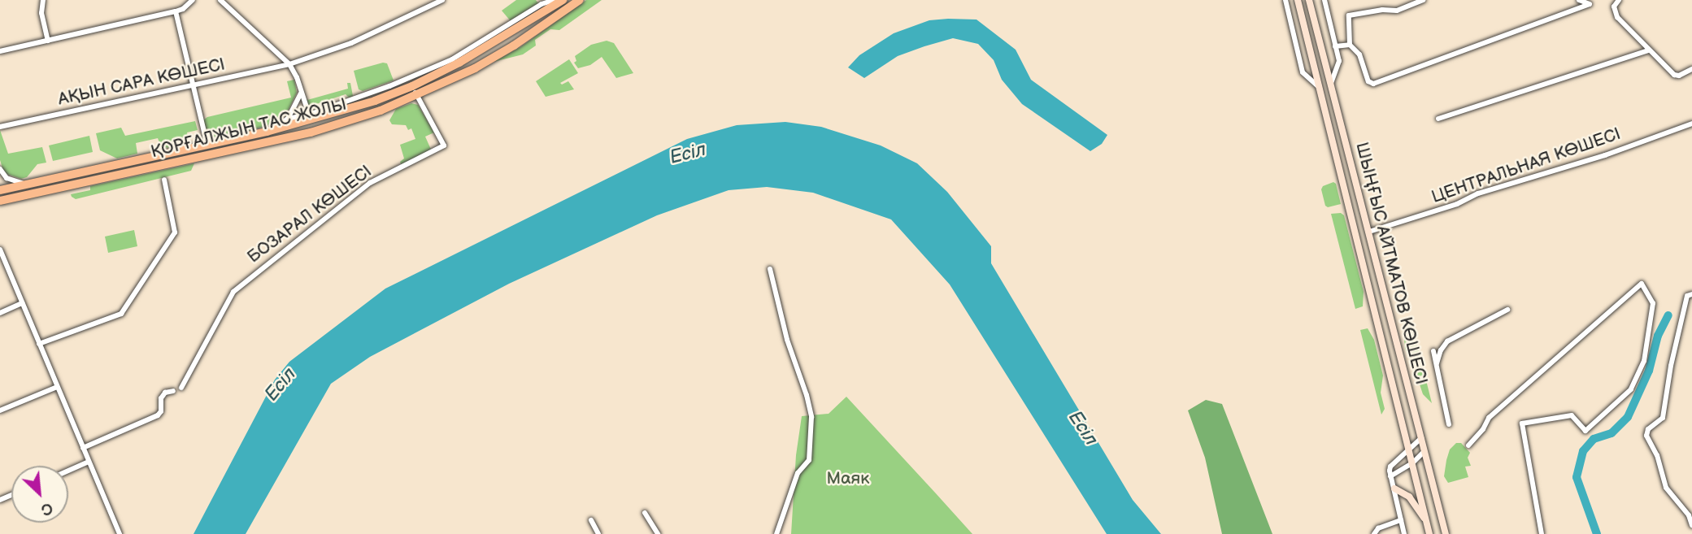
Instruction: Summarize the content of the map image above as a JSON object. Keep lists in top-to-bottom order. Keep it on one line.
{"streets":{"main road":["ҚОРҒАЛЖЫН ТАС ЖОЛЫ","ШЫҢҒЫС АЙТМАТОВ КӨШЕСІ"],"street":["АҚЫН САРА КӨШЕСІ","ЦЕНТРАЛЬНАЯ КӨШЕСІ","БОЗАРАЛ КӨШЕСІ"]},"crossings":[["ҚОРҒАЛЖЫН ТАС ЖОЛЫ","БОЗАРАЛ КӨШЕСІ"],["ЦЕНТРАЛЬНАЯ КӨШЕСІ","ШЫҢҒЫС АЙТМАТОВ КӨШЕСІ"]],"water":["Есіл"],"parks":["Маяк"],"north":"bottom right"}
